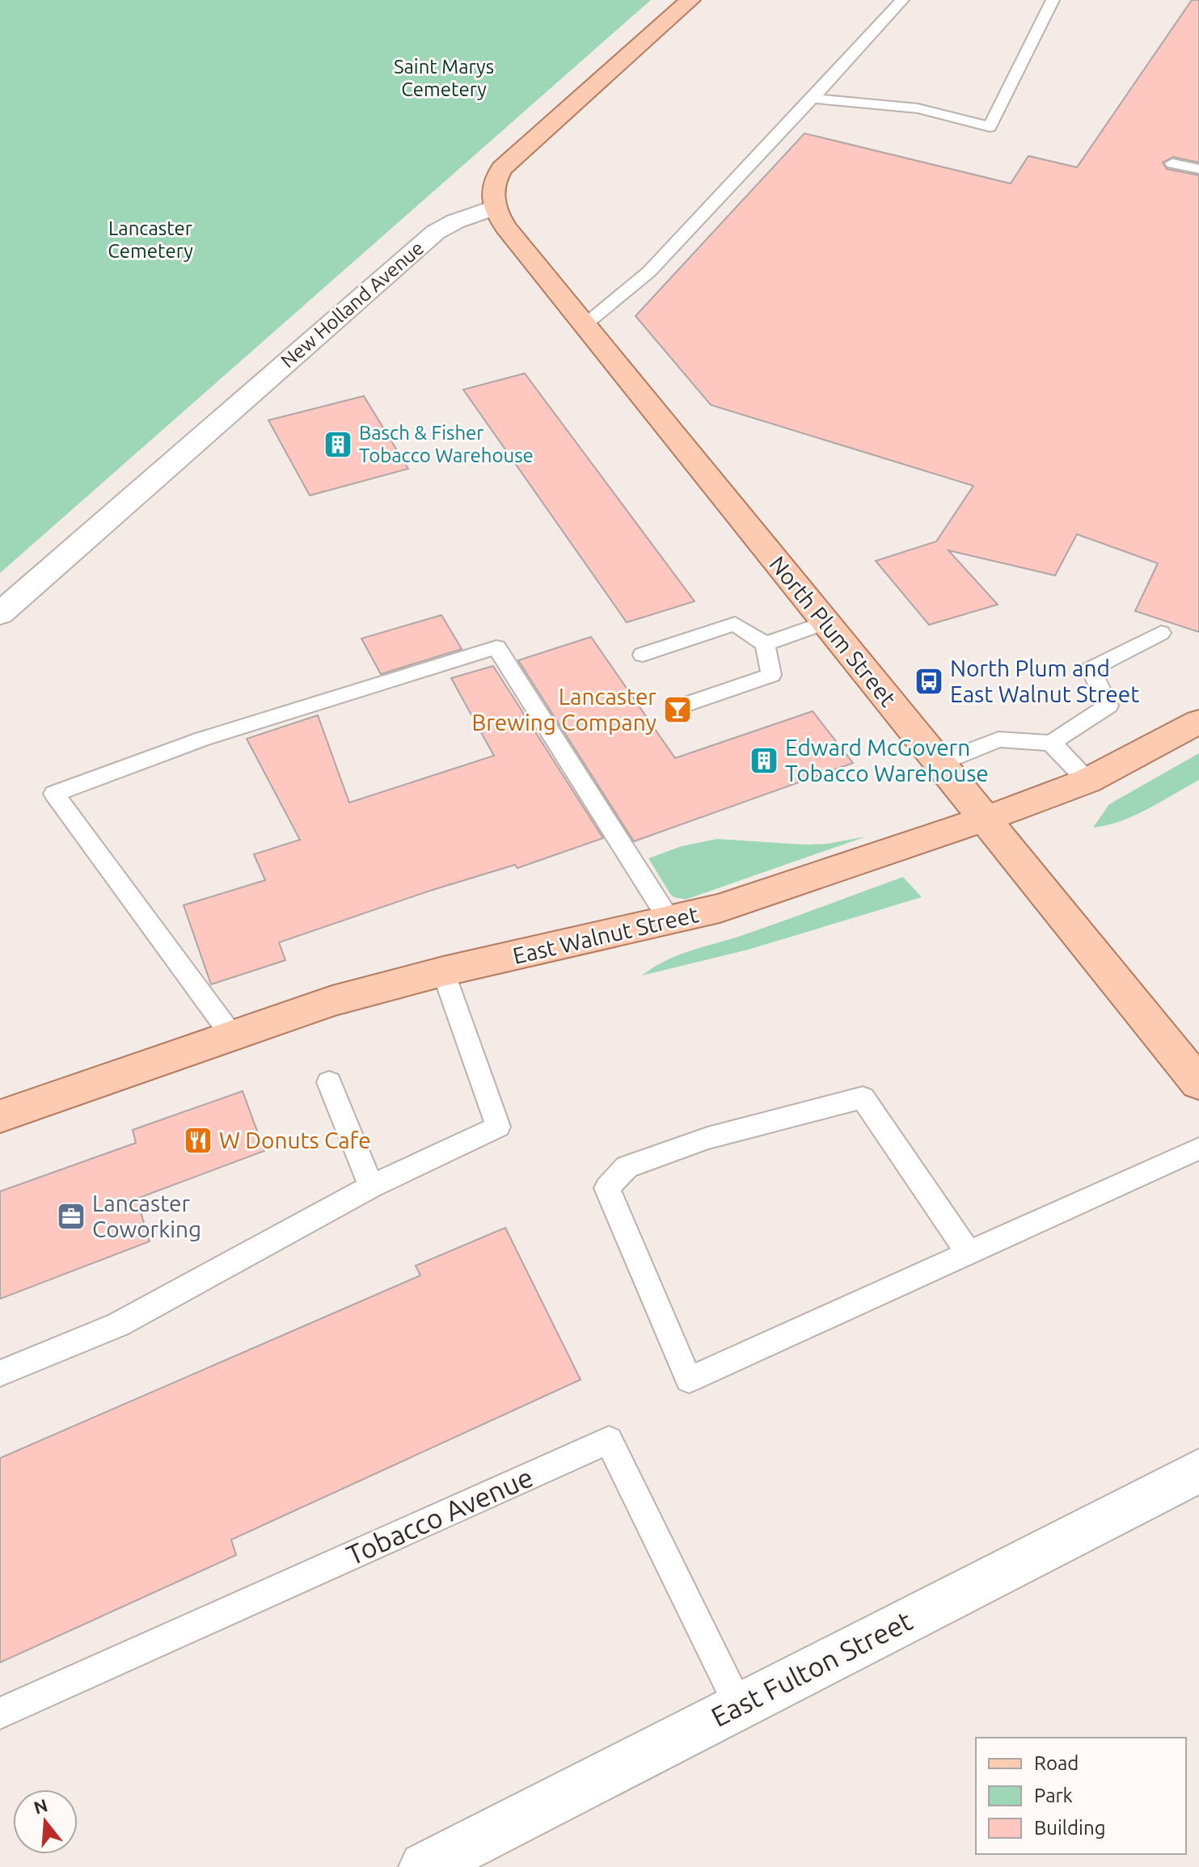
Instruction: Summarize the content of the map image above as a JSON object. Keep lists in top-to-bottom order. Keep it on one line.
{"streets":{"main road":["North Plum Street","East Walnut Street"],"street":["New Holland Avenue","East Fulton Street"],"lane":["Tobacco Avenue"]},"crossings":[["New Holland Avenue","North Plum Street"],["North Plum Street","East Walnut Street"],["Tobacco Avenue","East Fulton Street"]],"parks":["Saint Marys Cemetery","Lancaster Cemetery"],"places":{"building":["Basch & Fisher Tobacco Warehouse","Edward McGovern Tobacco Warehouse"],"bus stop":["North Plum and East Walnut Street"],"bar":["Lancaster Brewing Company"],"restaurant":["W Donuts Cafe"],"office":["Lancaster Coworking"]},"legend":["Road","Park","Building"],"north":"top"}
